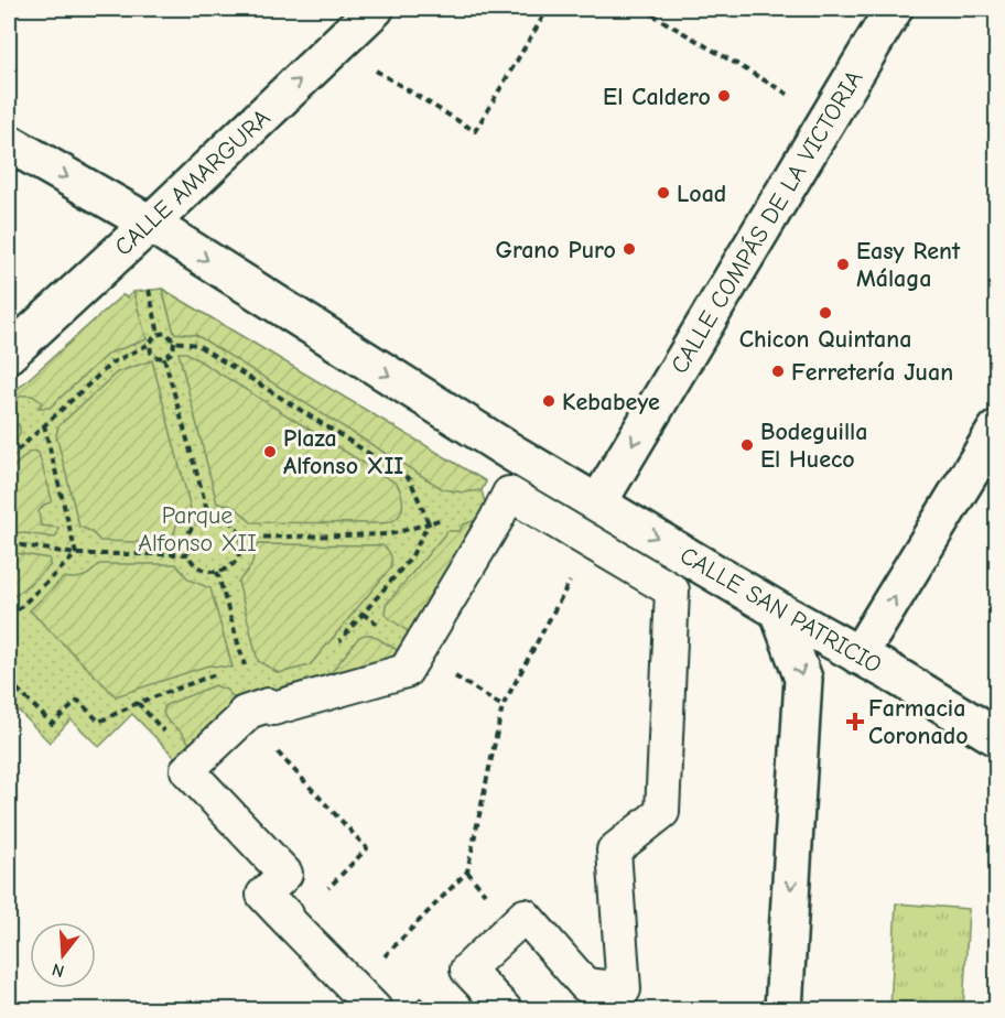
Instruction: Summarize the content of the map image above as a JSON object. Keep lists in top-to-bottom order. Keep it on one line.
{"streets":{"street":["CALLE AMARGURA","CALLE COMPÁS DE LA VICTORIA","CALLE SAN PATRICIO"]},"crossings":[["CALLE COMPÁS DE LA VICTORIA","CALLE SAN PATRICIO"]],"one_way":["CALLE AMARGURA","CALLE SAN PATRICIO"],"parks":["Parque Alfonso XII"],"places":{"other":["El Caldero","Load","Grano Puro","Easy Rent Málaga","Chicon Quintana","Ferretería Juan","Kebabeye","Bodeguilla El Hueco","Plaza Alfonso XII"],"health":["Farmacia Coronado"]},"north":"bottom"}
